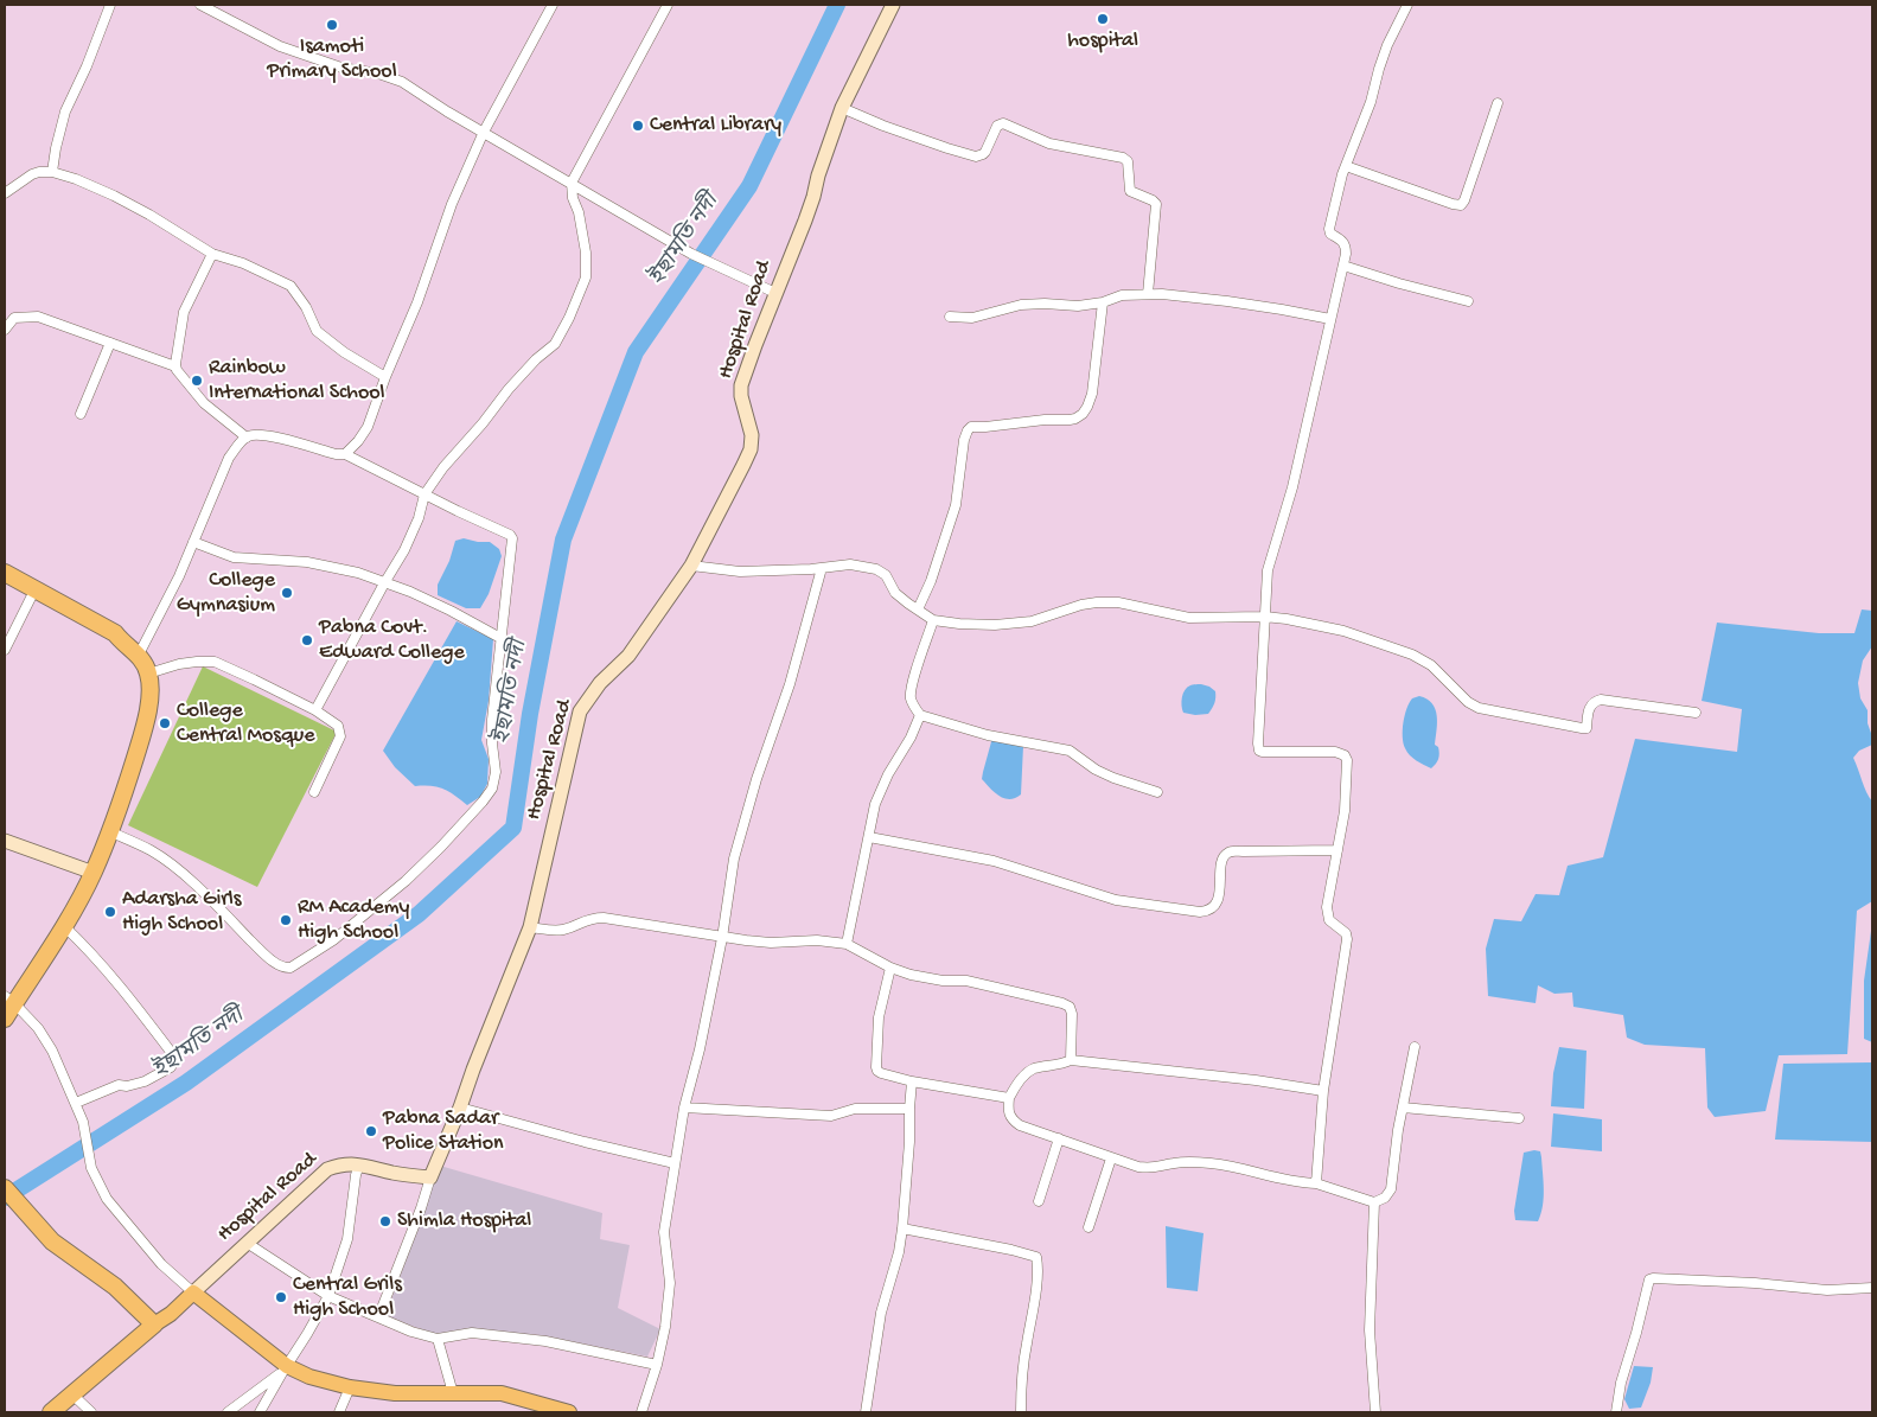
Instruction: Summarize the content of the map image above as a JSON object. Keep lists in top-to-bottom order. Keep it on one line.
{"streets":{"main road":["Hospital Road"]},"water":["ইছামতি নদী"],"places":["hospital","Isamoti Primary School","Central Library","Rainbow International School","College Gymnasium","Pabna Covt. Edward College","College Central Mosque","Adarsha Girls High School","RM Academy High School","Pabna Sadar Police Station","Shimla Hospital","Central Grils High School"]}
